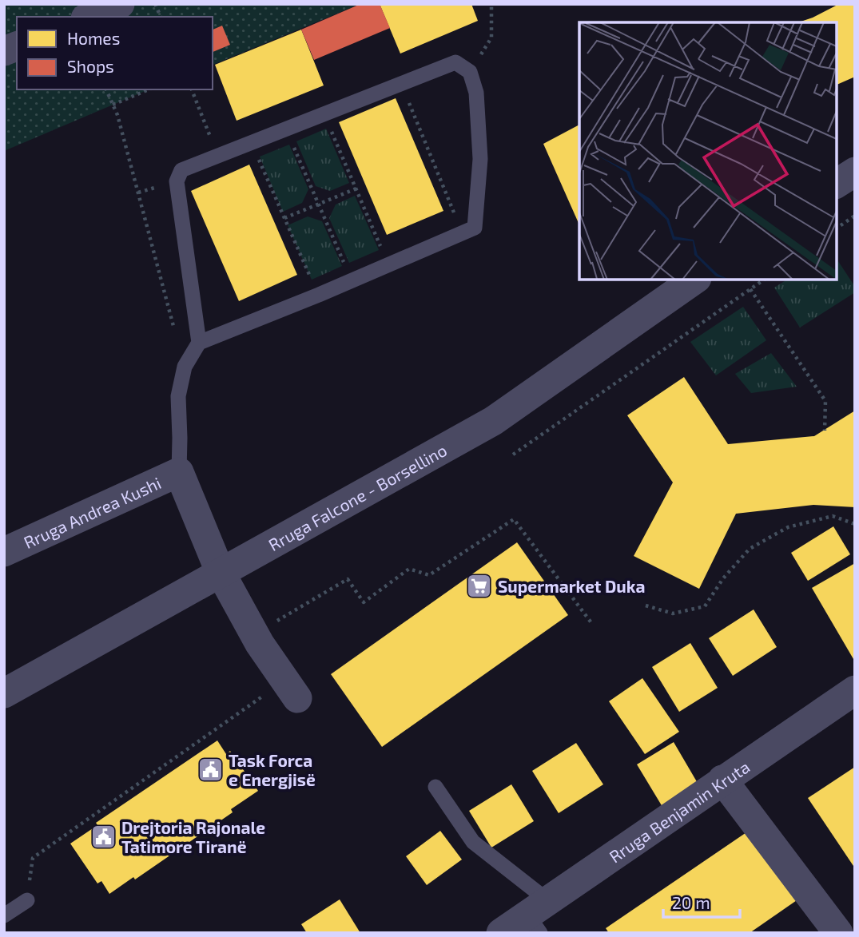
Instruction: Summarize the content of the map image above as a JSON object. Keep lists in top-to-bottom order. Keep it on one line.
{"streets":{"street":["Rruga Falcone - Borsellino","Rruga Andrea Kushi","Rruga Benjamin Kruta"]},"places":{"supermarket":["Supermarket Duka"],"public building":["Task Forca e Energjisë","Drejtoria Rajonale Tatimore Tiranë"]},"legend":["Homes","Shops"],"scale_bar":"20 m"}
